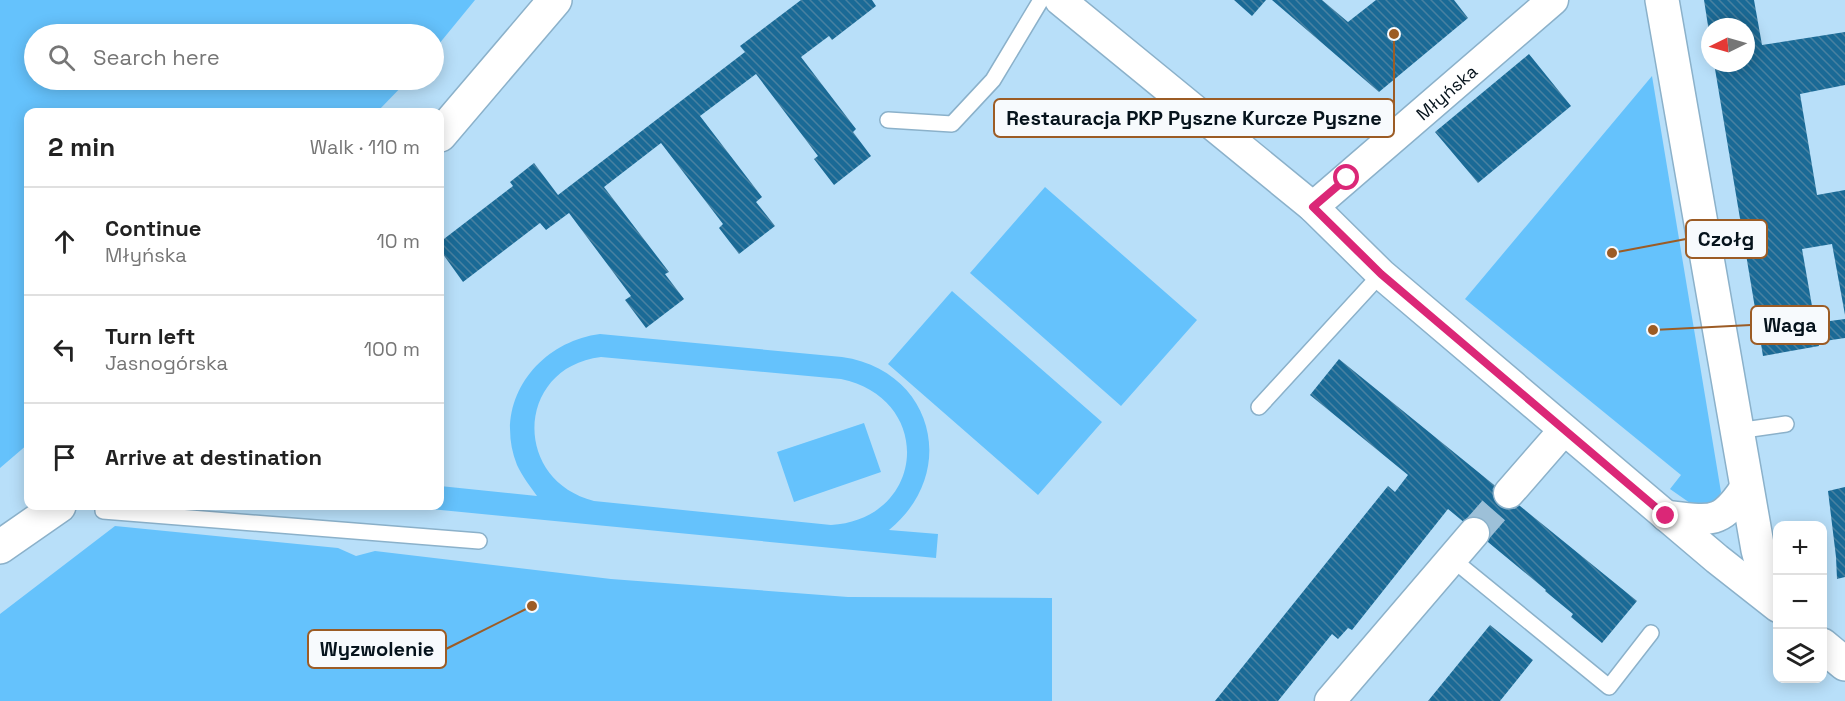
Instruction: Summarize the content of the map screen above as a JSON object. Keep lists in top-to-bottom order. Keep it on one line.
{"streets":{"street":["Młyńska"]},"places":["Restauracja PKP Pyszne Kurcze Pyszne","Czołg","Waga","Wyzwolenie"],"north":"left","page":{"search":"Search here","heading":["2 min","Walk · 110 m"],"list":[["Continue","Młyńska","10 m"],["Turn left","Jasnogórska","100 m"],"Arrive at destination"],"map_buttons":["+","−"]}}
